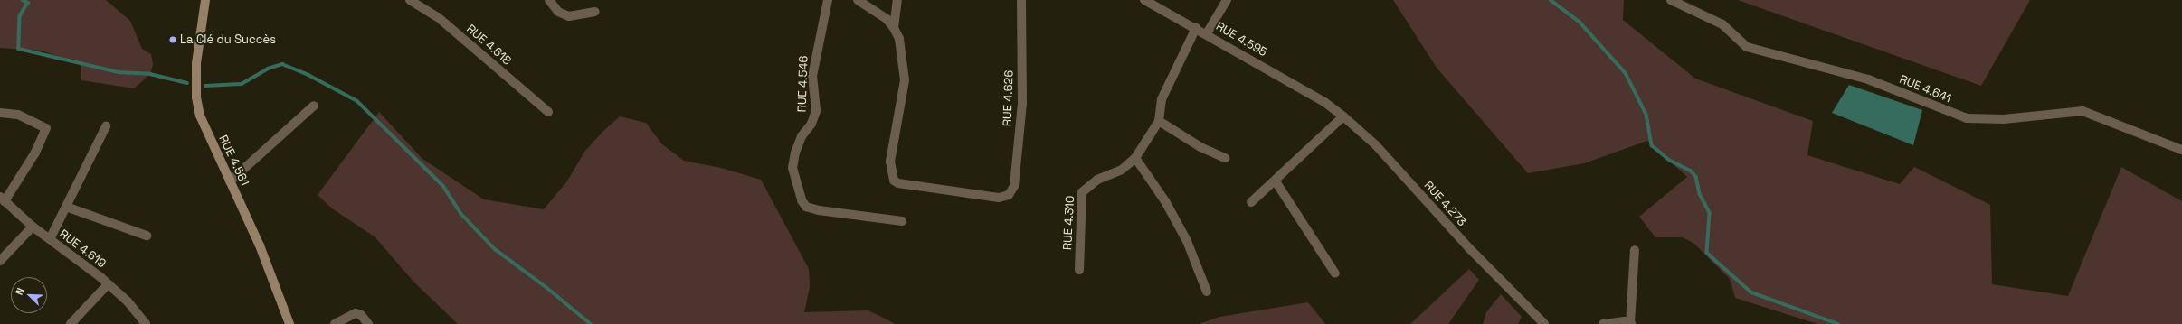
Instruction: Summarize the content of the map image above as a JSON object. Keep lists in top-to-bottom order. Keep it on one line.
{"streets":{"main road":["RUE 4.561"],"street":["RUE 4.595","RUE 4.618","RUE 4.546","RUE 4.641","RUE 4.626","RUE 4.273","RUE 4.310","RUE 4.619"]},"crossings":[["RUE 4.595","RUE 4.273"],["RUE 4.595","RUE 4.310"]],"places":["La Clé du Succès"],"north":"top left"}
